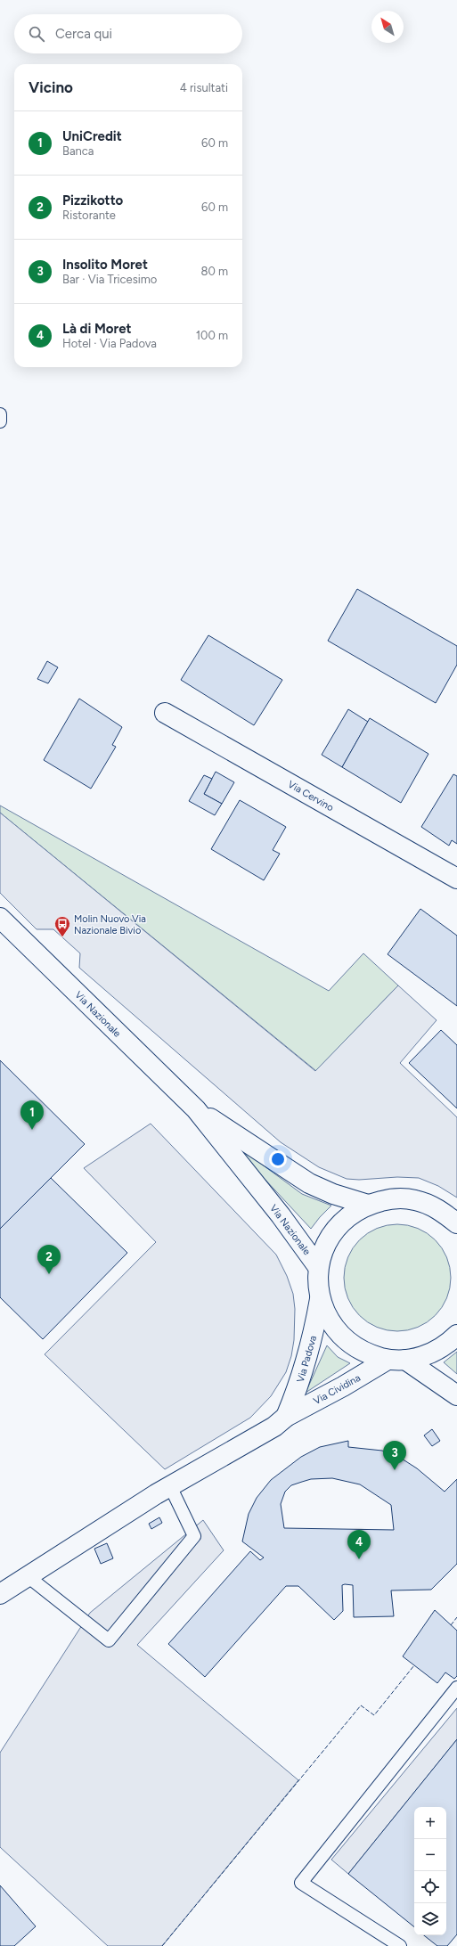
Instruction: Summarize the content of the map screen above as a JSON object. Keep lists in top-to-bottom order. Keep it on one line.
{"streets":{"main road":["Via Cervino","Via Nazionale","Via Padova","Via Cividina"]},"crossings":[["Via Padova","Via Cividina"]],"places":{"bus stop":["Molin Nuovo Via Nazionale Bivio"]},"north":"top left","page":{"search":"Cerca qui","heading":["Vicino","4 risultati"],"list":[{"mark":"1","name":"UniCredit","note":"Banca","value":"60 m"},{"mark":"2","name":"Pizzikotto","note":"Ristorante","value":"60 m"},{"mark":"3","name":"Insolito Moret","note":"Bar · Via Tricesimo","value":"80 m"},{"mark":"4","name":"Là di Moret","note":"Hotel · Via Padova","value":"100 m"}],"pins":["1","2","3","4"],"map_buttons":["+","−"]}}
